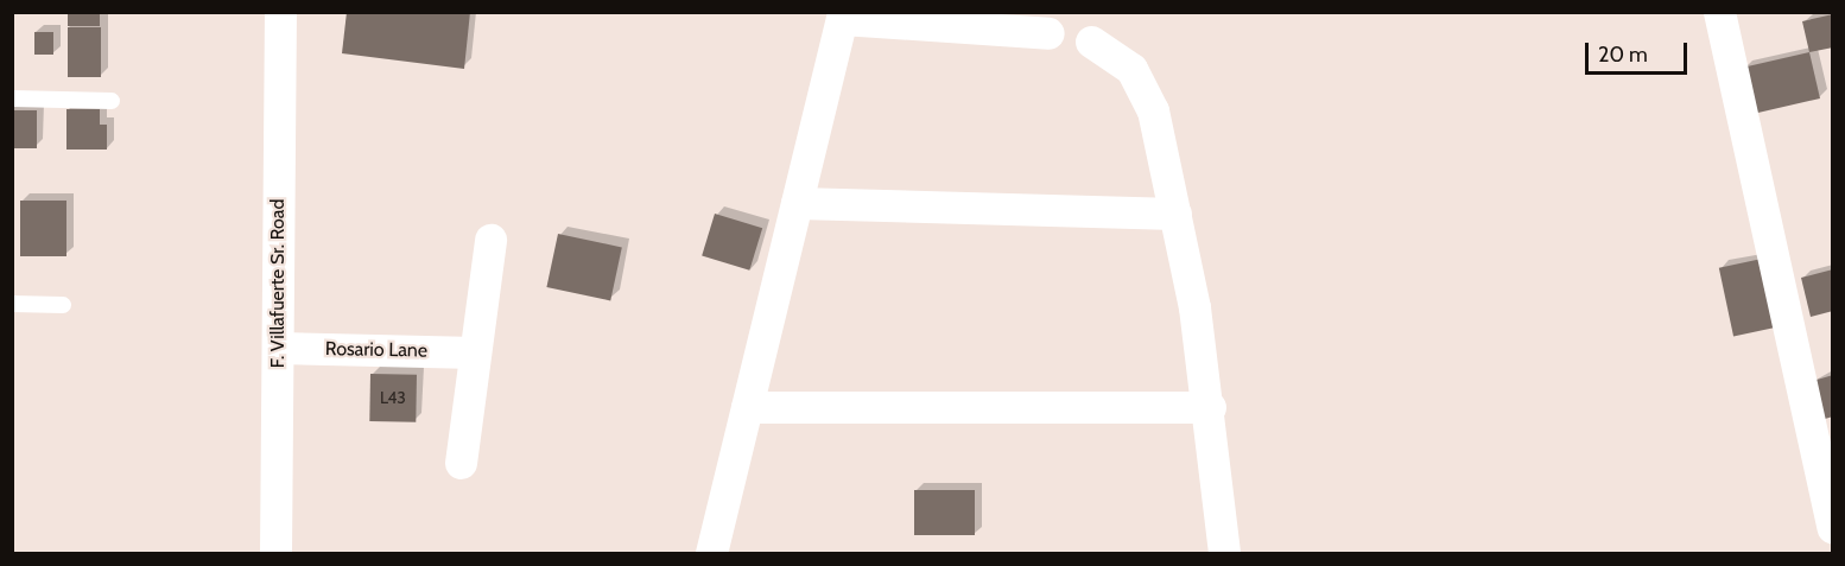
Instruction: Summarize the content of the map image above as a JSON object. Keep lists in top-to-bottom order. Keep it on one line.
{"streets":{"street":["F. Villafuerte Sr. Road","Rosario Lane"]},"crossings":[["F. Villafuerte Sr. Road","Rosario Lane"]],"house_numbers":["L43"],"scale_bar":"20 m"}
